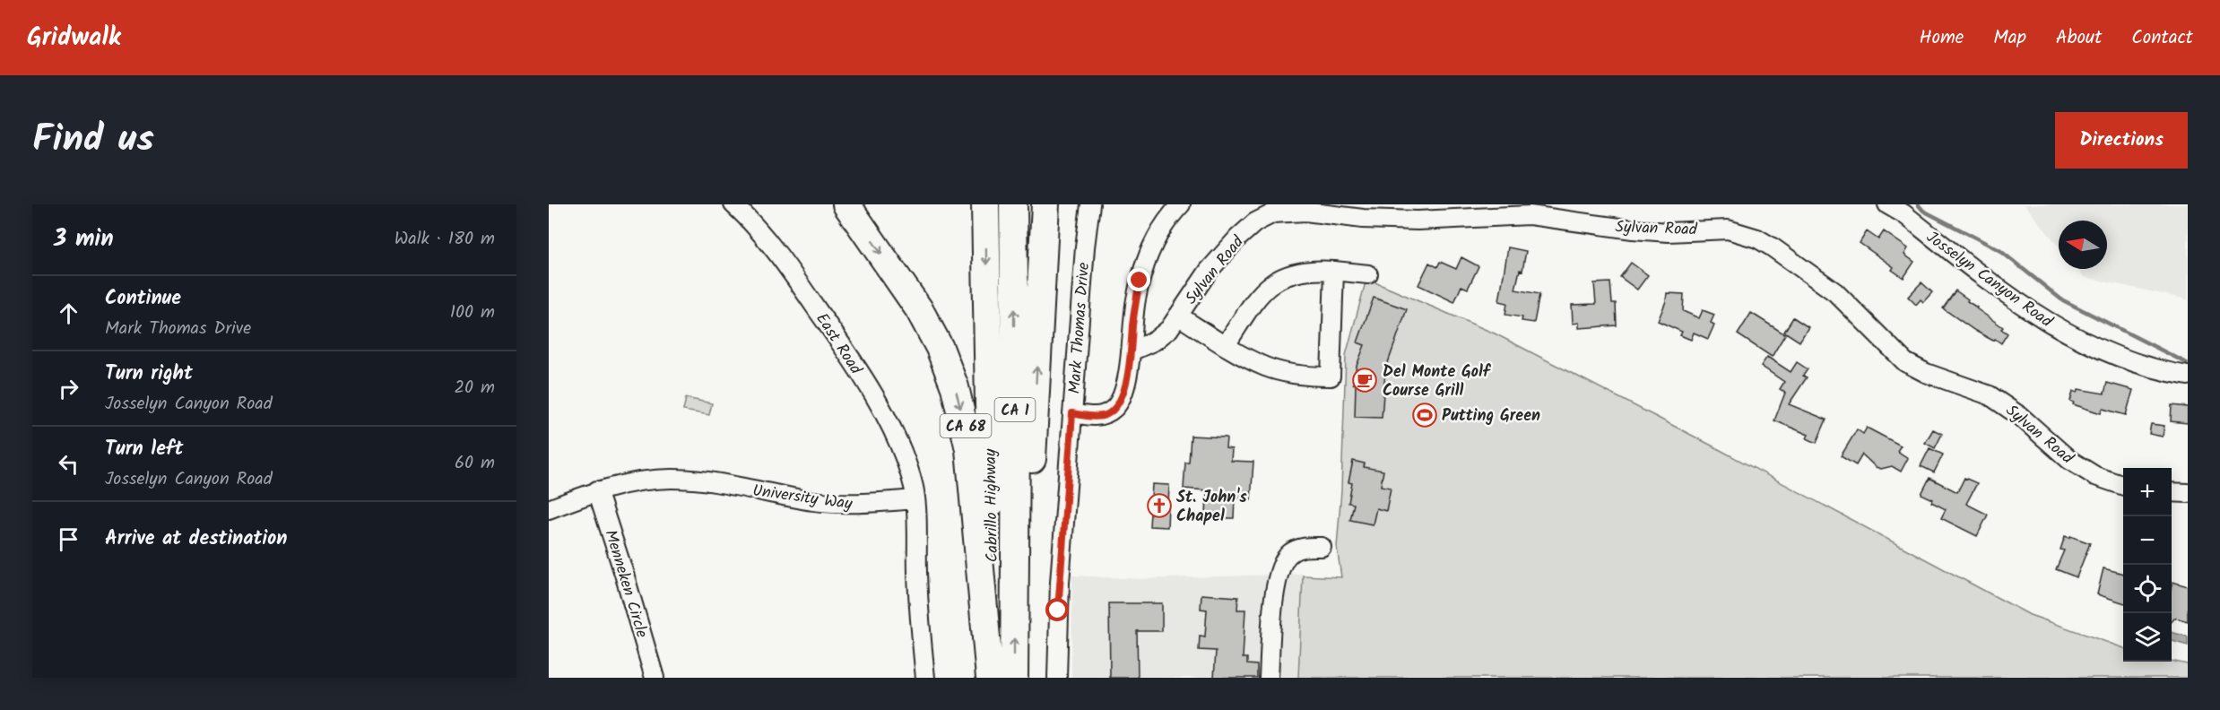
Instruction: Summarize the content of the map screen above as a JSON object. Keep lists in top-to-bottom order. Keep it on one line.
{"streets":{"highway":["CA 1","CA 68","Cabrillo Highway"],"street":["Sylvan Road","Josselyn Canyon Road","Mark Thomas Drive","East Road","University Way","Menneken Circle"]},"crossings":[["East Road","University Way"],["CA 68","Cabrillo Highway"],["University Way","Menneken Circle"]],"places":{"cafe":["Del Monte Golf Course Grill"],"sports":["Putting Green"],"church":["St. John's Chapel"]},"north":"left","page":{"header":"Gridwalk","nav":["Home","Map","About","Contact"],"title":"Find us","buttons":"Directions","heading":["3 min","Walk · 180 m"],"list":[["Continue","Mark Thomas Drive","100 m"],["Turn right","Josselyn Canyon Road","20 m"],["Turn left","Josselyn Canyon Road","60 m"],"Arrive at destination"],"map_buttons":["+","−"]}}
